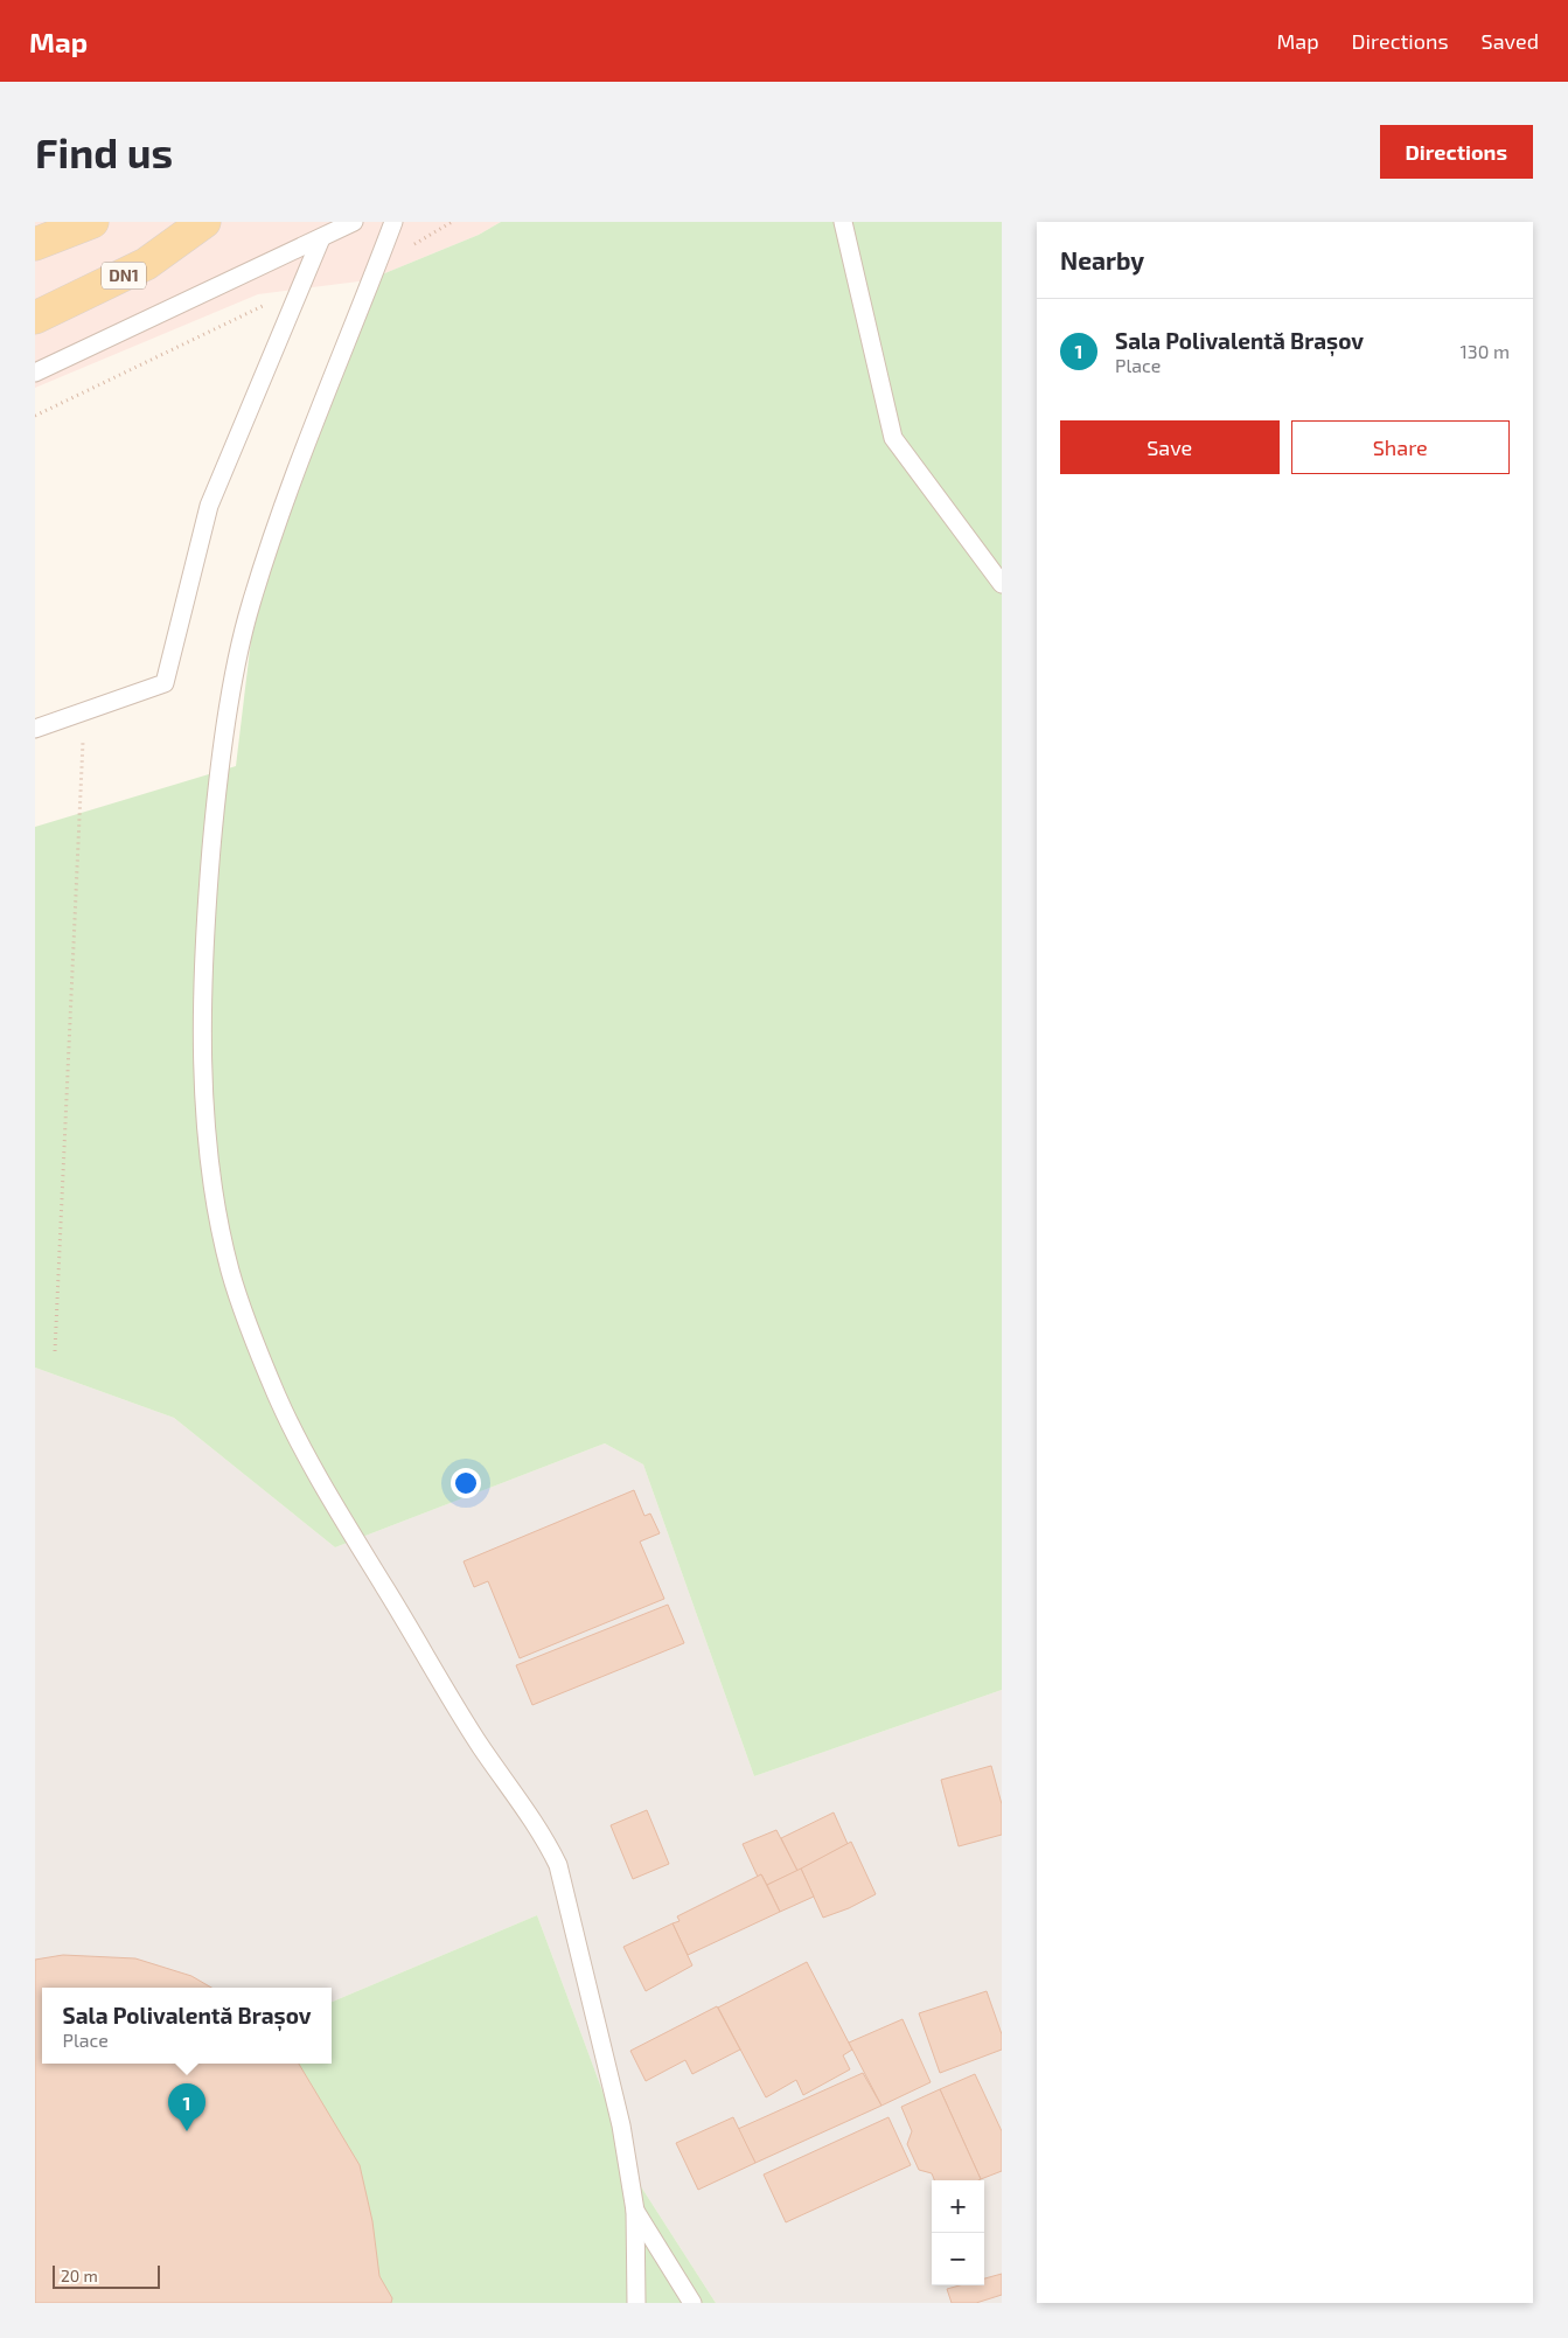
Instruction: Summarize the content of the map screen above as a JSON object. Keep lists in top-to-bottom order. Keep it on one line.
{"streets":{"main road":["DN1"]},"scale_bar":"20 m","page":{"header":"Map","nav":["Map","Directions","Saved"],"buttons":["Directions",["Save","Share"]],"title":"Find us","heading":"Nearby","list":[{"mark":"1","name":"Sala Polivalentă Brașov","note":"Place","value":"130 m"}],"popup":["Sala Polivalentă Brașov","Place"],"pins":"1","map_buttons":["+","−"],"scale":"20 m"}}
